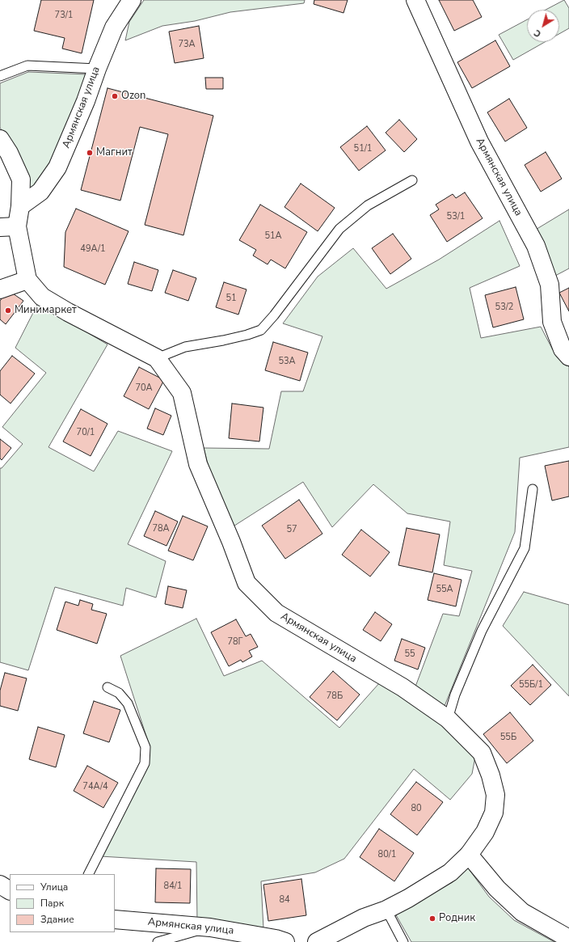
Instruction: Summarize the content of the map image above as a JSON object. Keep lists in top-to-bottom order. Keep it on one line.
{"streets":{"street":["Армянская улица"]},"places":["Ozon","Магнит","Минимаркет","Родник"],"house_numbers":["73/1","73А","51/1","53/1","51А","49А/1","51","53/2","53А","70А","70/1","78А","57","55А","78Г","55","55Б/1","78Б","55Б","74А/4","80","80/1","84/1","84"],"legend":["Улица","Парк","Здание"],"north":"bottom left"}
